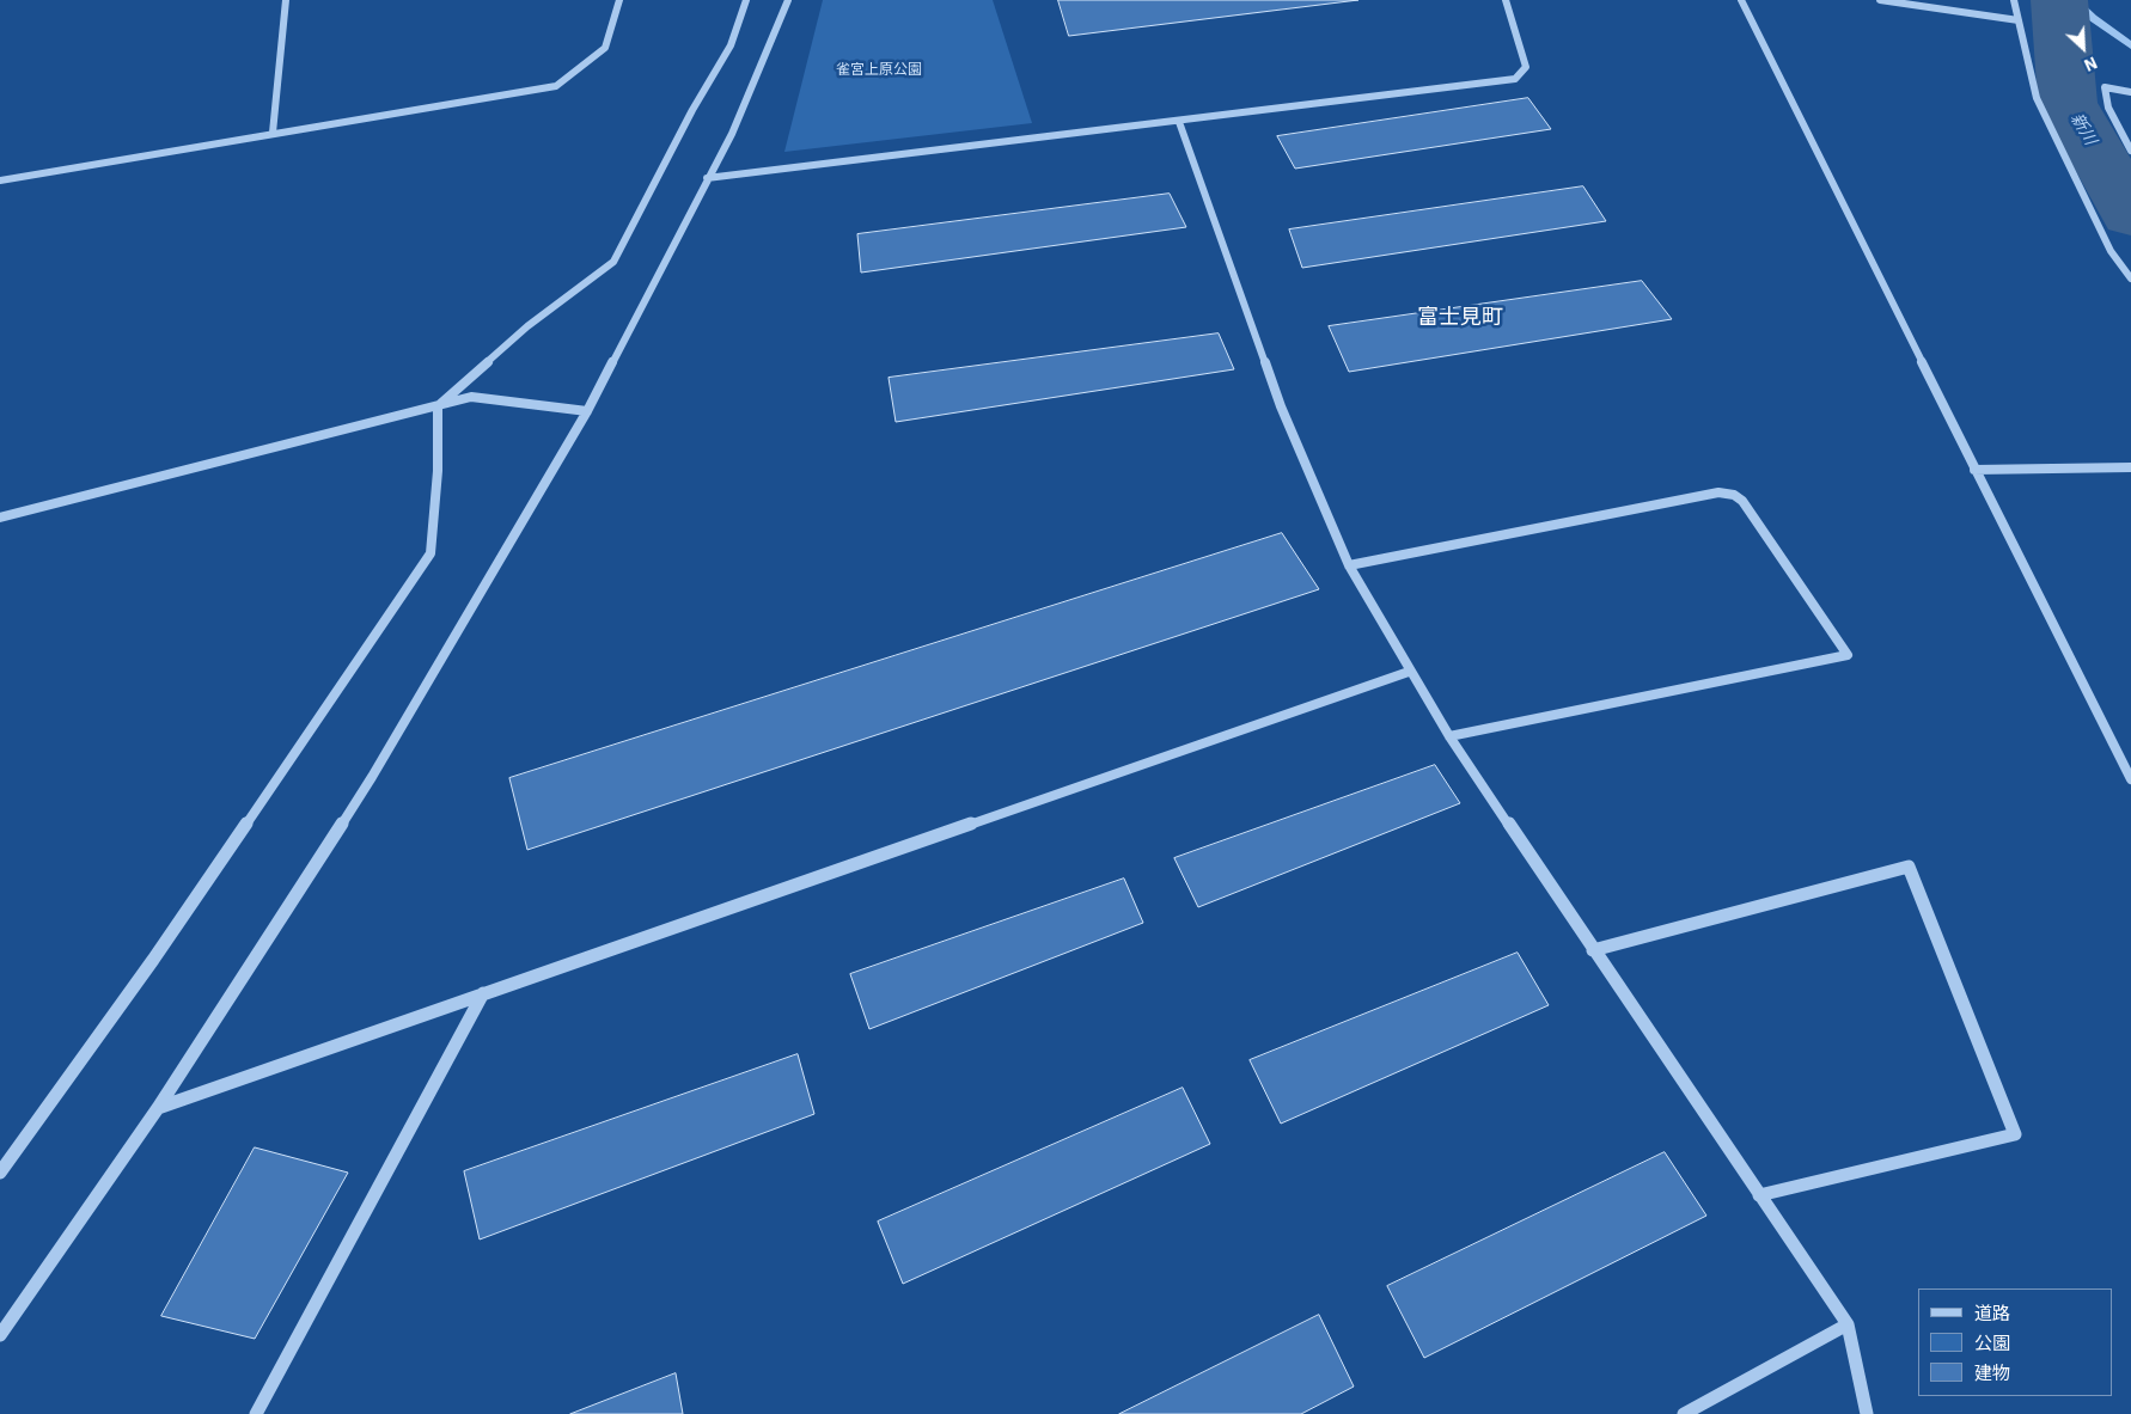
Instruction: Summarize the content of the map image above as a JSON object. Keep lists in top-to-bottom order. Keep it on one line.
{"districts":["富士見町"],"water":["新川"],"parks":["雀宮上原公園"],"legend":["道路","公園","建物"],"north":"bottom right"}
